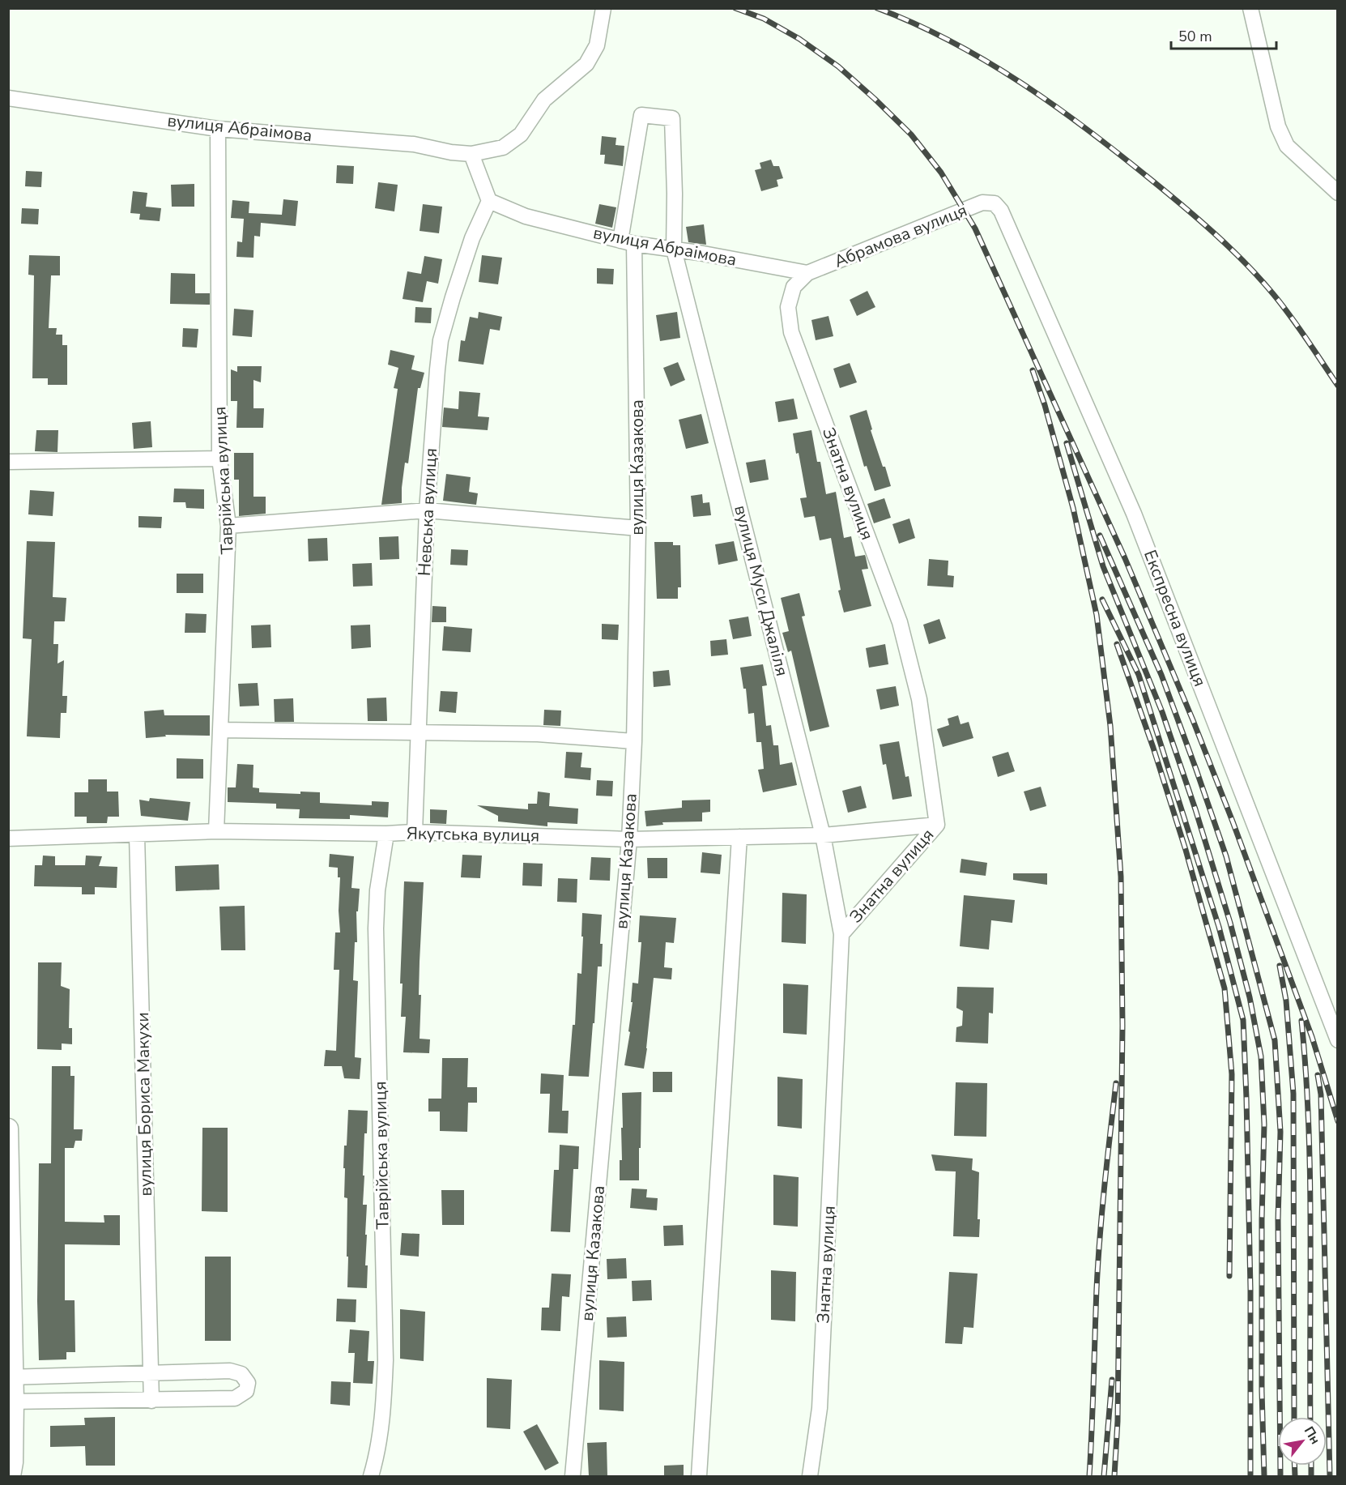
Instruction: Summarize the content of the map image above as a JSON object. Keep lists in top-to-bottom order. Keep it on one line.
{"streets":{"street":["вулиця Абраімова","Абрамова вулиця","вулиця Казакова","Таврійська вулиця","Знатна вулиця","Невська вулиця","вулиця Муси Джаліля","Експресна вулиця","Якутська вулиця","вулиця Бориса Макухи"]},"crossings":[["вулиця Абраімова","Абрамова вулиця"],["вулиця Абраімова","вулиця Казакова"],["вулиця Абраімова","Таврійська вулиця"],["вулиця Абраімова","Знатна вулиця"],["вулиця Абраімова","Невська вулиця"],["вулиця Абраімова","вулиця Муси Джаліля"],["Абрамова вулиця","Знатна вулиця"],["Абрамова вулиця","Експресна вулиця"],["вулиця Казакова","вулиця Муси Джаліля"],["вулиця Казакова","Якутська вулиця"],["Таврійська вулиця","Якутська вулиця"],["Знатна вулиця","вулиця Муси Джаліля"],["Знатна вулиця","Якутська вулиця"],["Невська вулиця","Якутська вулиця"],["вулиця Муси Джаліля","Якутська вулиця"],["Якутська вулиця","вулиця Бориса Макухи"]],"scale_bar":"50 m","north":"top right"}
